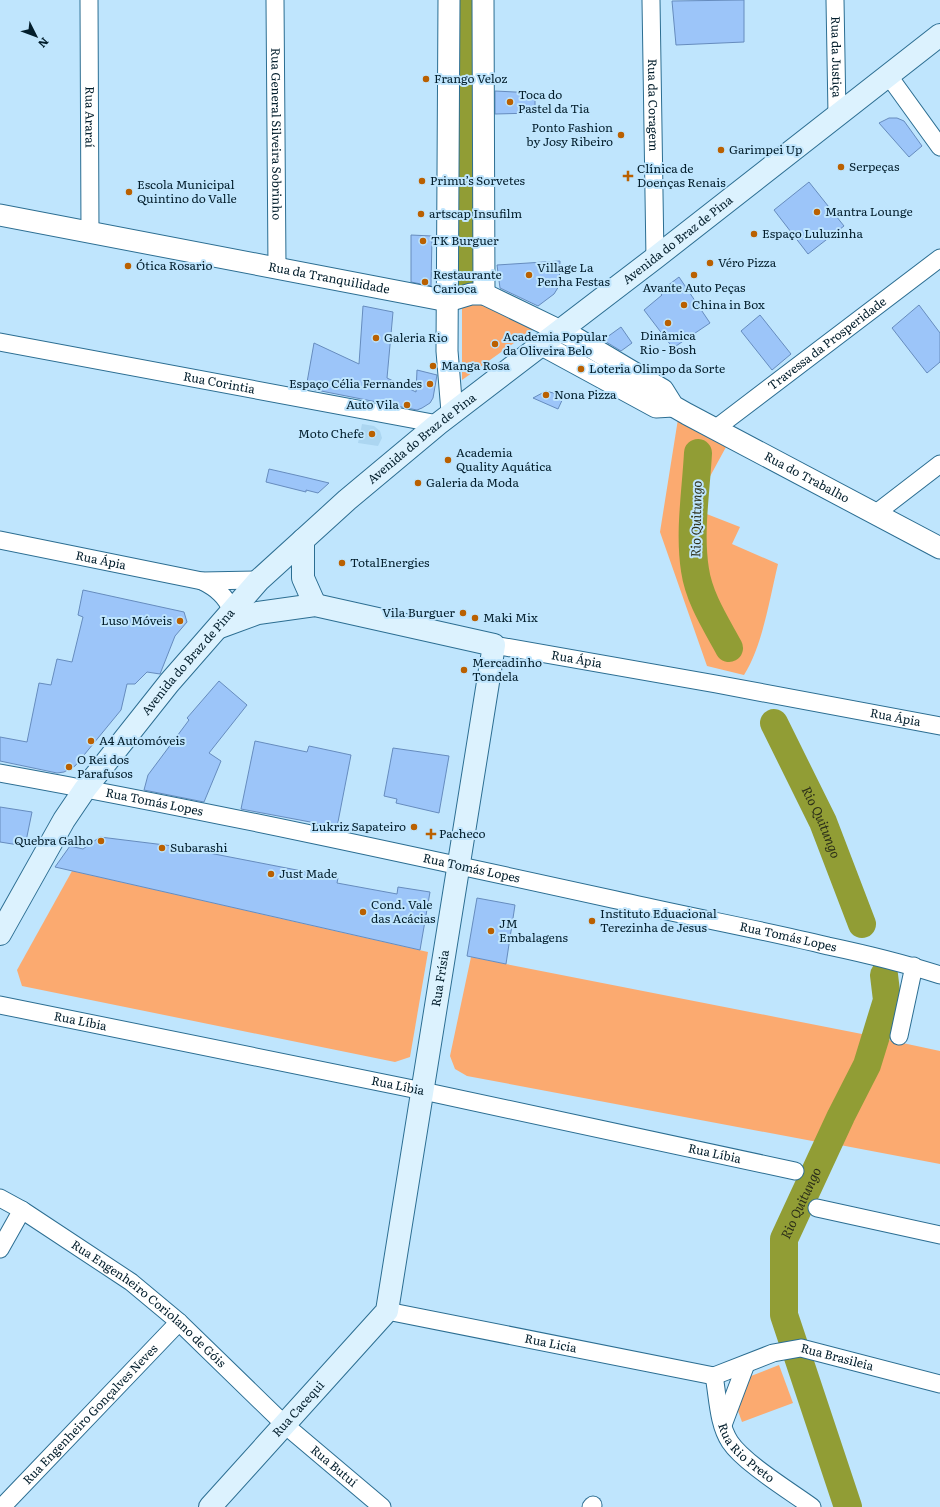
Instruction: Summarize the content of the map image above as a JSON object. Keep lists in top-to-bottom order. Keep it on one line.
{"streets":{"main road":["Avenida do Braz de Pina","Rua Ápia","Rua Frísia","Rua Cacequi"],"street":["Rua da Justiça","Rua da Coragem","Rua Araraí","Rua General Silveira Sobrinho","Rua da Tranquilidade","Travessa da Prosperidade","Rua Corintia","Rua do Trabalho","Rua Tomás Lopes","Rua Líbia","Rua Engenheiro Coriolano de Góis","Rua Licia","Rua Brasileia","Rua Engenheiro Gonçalves Neves","Rua Rio Preto","Rua Butuí"]},"crossings":[["Rua da Justiça","Avenida do Braz de Pina"],["Rua da Coragem","Avenida do Braz de Pina"],["Rua Araraí","Rua da Tranquilidade"],["Rua General Silveira Sobrinho","Rua da Tranquilidade"],["Avenida do Braz de Pina","Rua Corintia"],["Avenida do Braz de Pina","Rua do Trabalho"],["Avenida do Braz de Pina","Rua Ápia"],["Avenida do Braz de Pina","Rua Tomás Lopes"],["Travessa da Prosperidade","Rua do Trabalho"],["Rua Ápia","Rua Frísia"],["Rua Tomás Lopes","Rua Frísia"],["Rua Frísia","Rua Líbia"],["Rua Frísia","Rua Licia"],["Rua Frísia","Rua Cacequi"],["Rua Engenheiro Coriolano de Góis","Rua Cacequi"],["Rua Engenheiro Coriolano de Góis","Rua Engenheiro Gonçalves Neves"],["Rua Engenheiro Coriolano de Góis","Rua Butuí"],["Rua Licia","Rua Brasileia"],["Rua Licia","Rua Cacequi"],["Rua Licia","Rua Rio Preto"],["Rua Brasileia","Rua Rio Preto"],["Rua Cacequi","Rua Butuí"]],"water":["Rio Quitungo"],"places":{"other":["Frango Veloz","Toca do Pastel da Tia","Ponto Fashion by Josy Ribeiro","Garimpei Up","Serpeças","Primu’s Sorvetes","Escola Municipal Quintino do Valle","Mantra Lounge","artscap Insufilm","Espaço Luluzinha","TK Burguer","Véro Pizza","Ótica Rosario","Village La Penha Festas","Avante Auto Peças","Restaurante Carioca","China in Box","Dinâmica Rio - Bosh","Galeria Rio","Academia Popular da Oliveira Belo","Manga Rosa","Loteria Olimpo da Sorte","Espaço Célia Fernandes","Nona Pizza","Auto Vila","Moto Chefe","Academia Quality Aquática","Galeria da Moda","TotalEnergies","Vila Burguer","Maki Mix","Luso Móveis","Mercadinho Tondela","A4 Automóveis","O Rei dos Parafusos","Lukriz Sapateiro","Quebra Galho","Subarashi","Just Made","Cond. Vale das Acácias","Instituto Eduacional Terezinha de Jesus","JM Embalagens"],"health":["Clínica de Doenças Renais","Pacheco"]},"north":"bottom right"}
